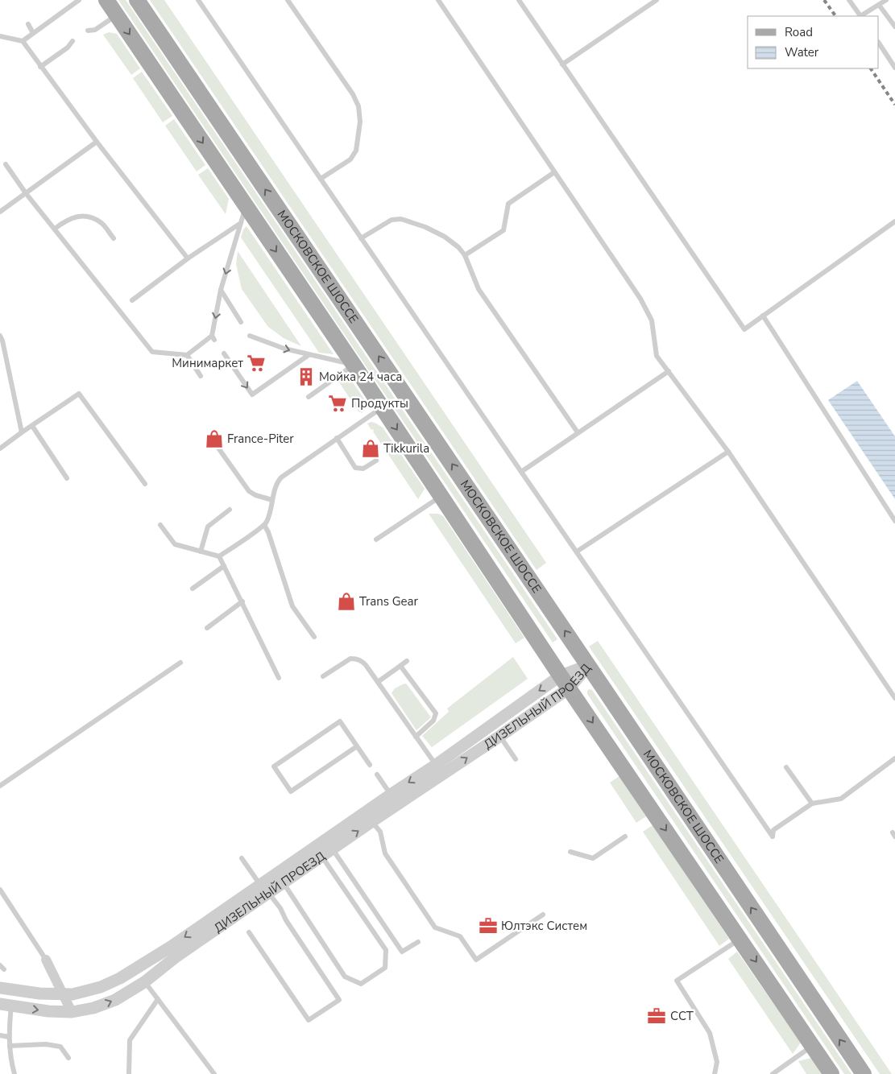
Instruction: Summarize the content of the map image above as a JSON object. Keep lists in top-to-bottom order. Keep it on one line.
{"streets":{"main road":["МОСКОВСКОЕ ШОССЕ"],"street":["ДИЗЕЛЬНЫЙ ПРОЕЗД"]},"crossings":[["МОСКОВСКОЕ ШОССЕ","ДИЗЕЛЬНЫЙ ПРОЕЗД"]],"places":{"supermarket":["Минимаркет","Продукты"],"building":["Мойка 24 часа"],"shop":["France-Piter","Tikkurila","Trans Gear"],"office":["Юлтэкс Систем","ССТ"]},"legend":["Road","Water"]}
